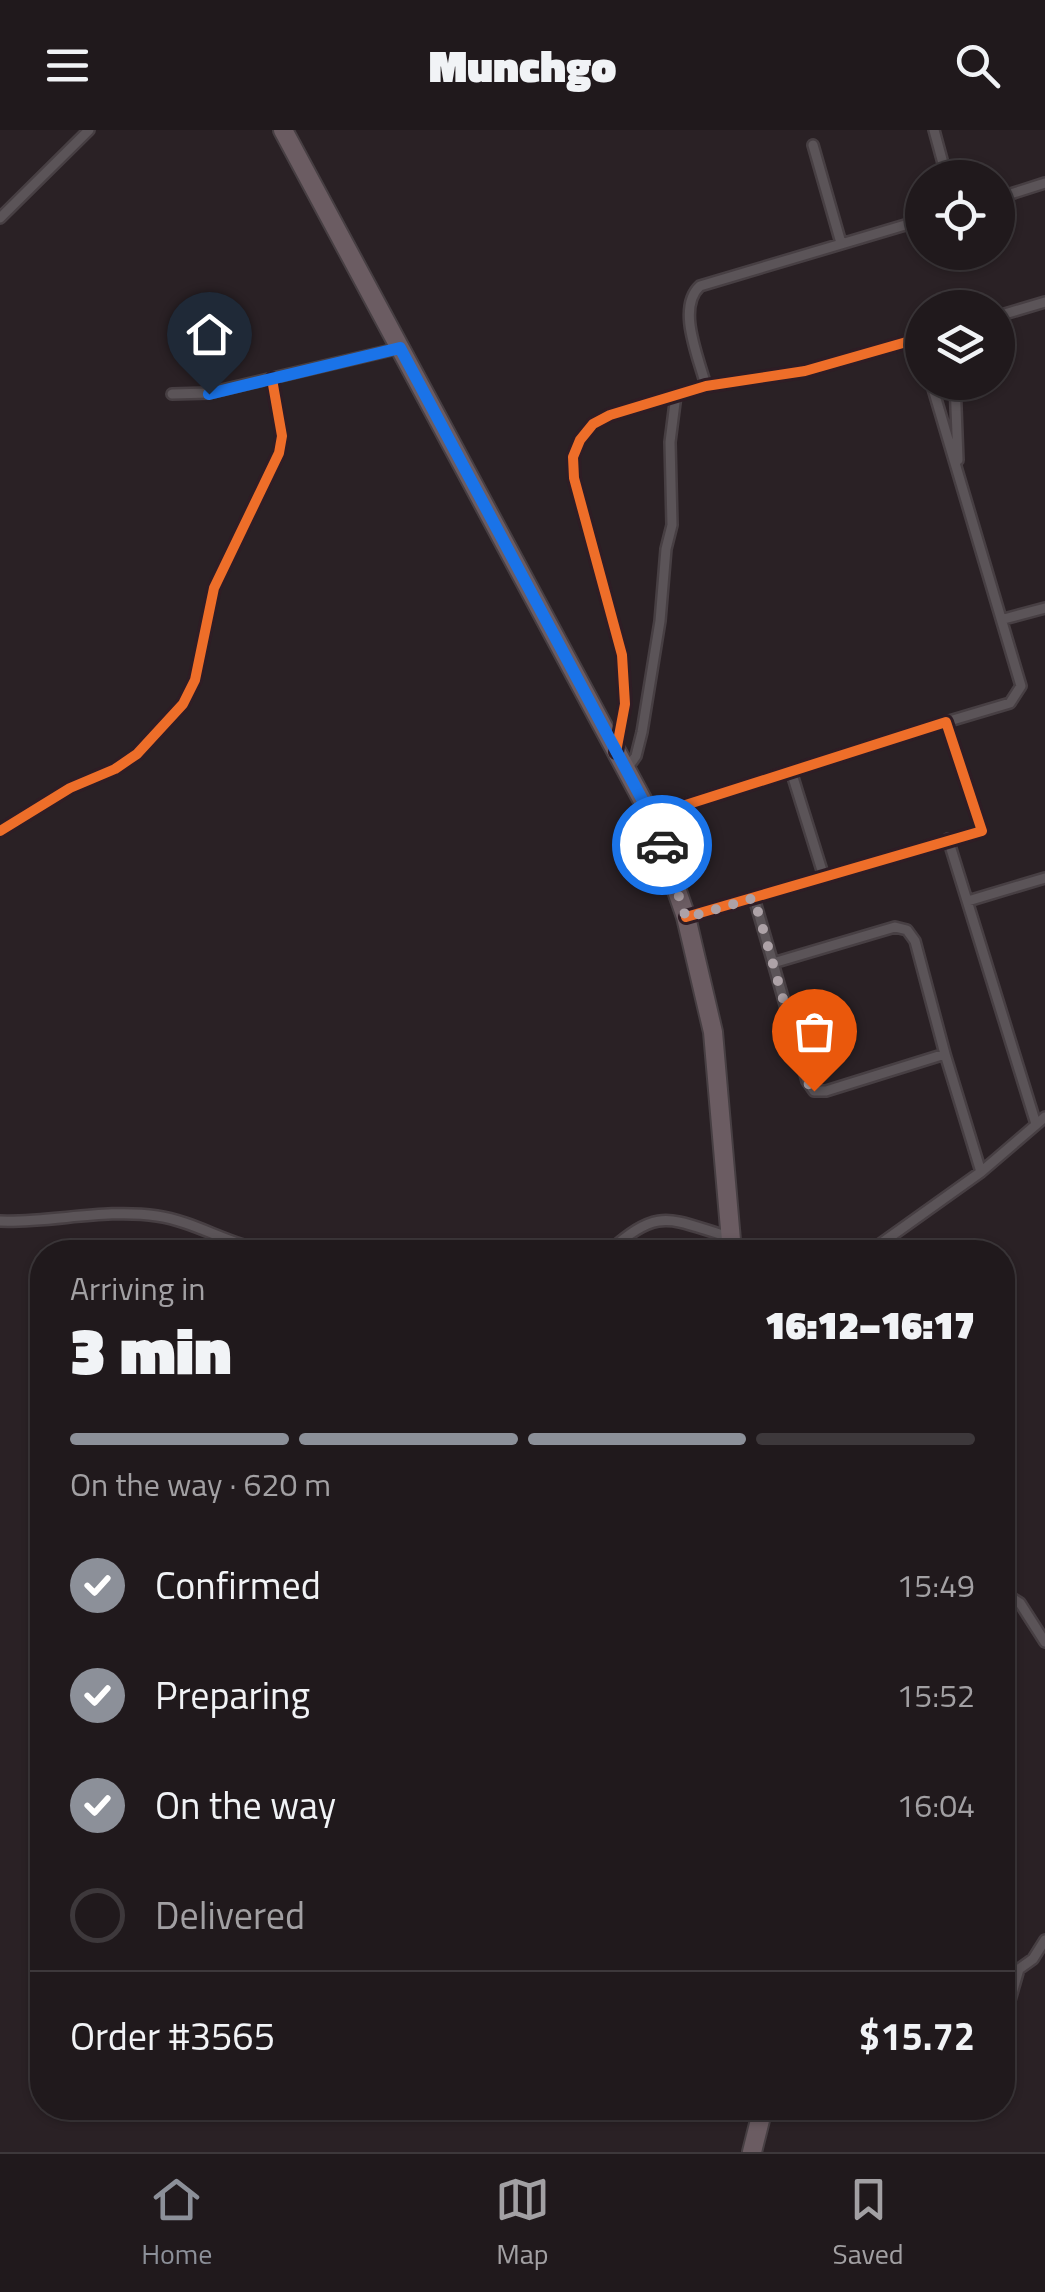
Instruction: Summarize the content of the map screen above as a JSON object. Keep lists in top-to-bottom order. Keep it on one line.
{"page":{"header":"Munchgo","heading":["3 min","Arriving in","16:12–16:17"],"panel":["Order #3565","$15.72"],"bar":"On the way · 620 m","list":[["Confirmed","15:49"],["Preparing","15:52"],["On the way","16:04"],"Delivered"],"tabs":["Home","Map","Saved"]}}
